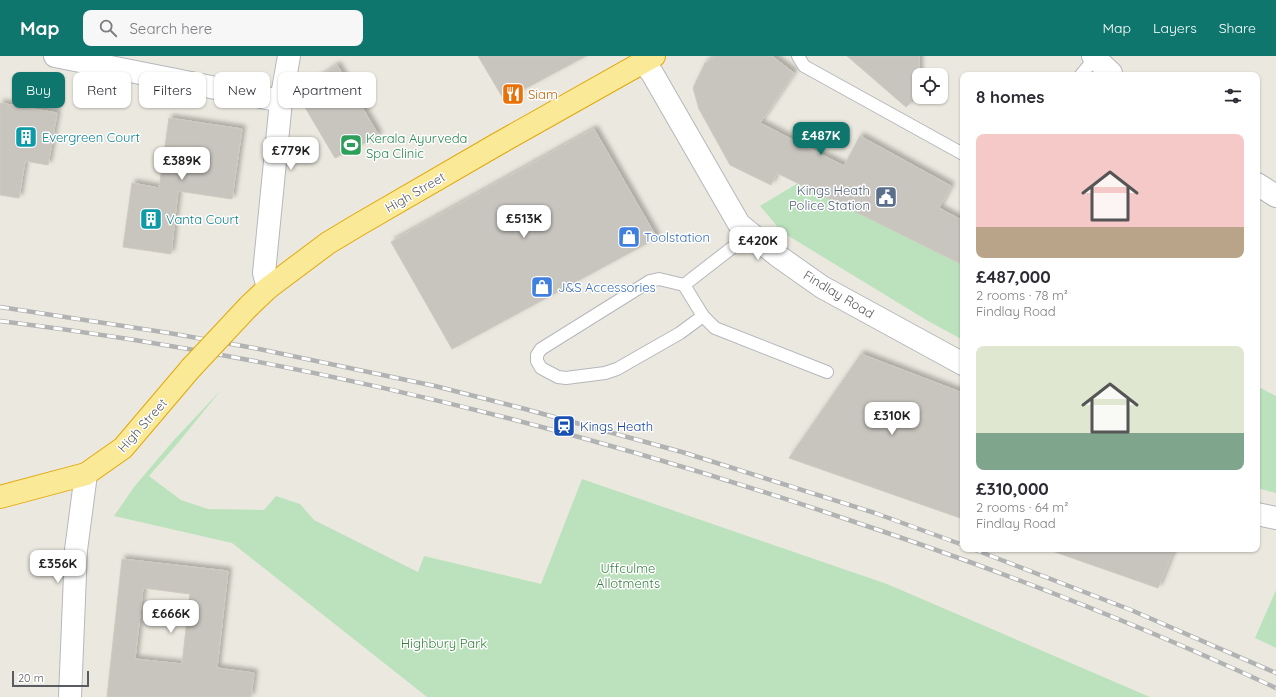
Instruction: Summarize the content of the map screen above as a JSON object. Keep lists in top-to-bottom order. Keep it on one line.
{"streets":{"highway":["High Street"],"street":["Findlay Road"]},"crossings":[["High Street","Findlay Road"]],"parks":["Uffculme Allotments","Highbury Park"],"places":{"restaurant":["Siam"],"building":["Evergreen Court","Vanta Court"],"sports":["Kerala Ayurveda Spa Clinic"],"public building":["Kings Heath Police Station"],"shop":["Toolstation","J&S Accessories"],"station":["Kings Heath"]},"scale_bar":"20 m","page":{"header":"Map","search":"Search here","nav":["Map","Layers","Share"],"chip":["Buy","Rent","Filters","New","Apartment"],"heading":"8 homes","list":[{"name":"£487,000","note":"2 rooms · 78 m² · Findlay Road"},{"name":"£310,000","note":"2 rooms · 64 m² · Findlay Road"}],"price":["£487K","£779K","£389K","£513K","£420K","£310K","£356K","£666K"],"scale":"20 m"}}
